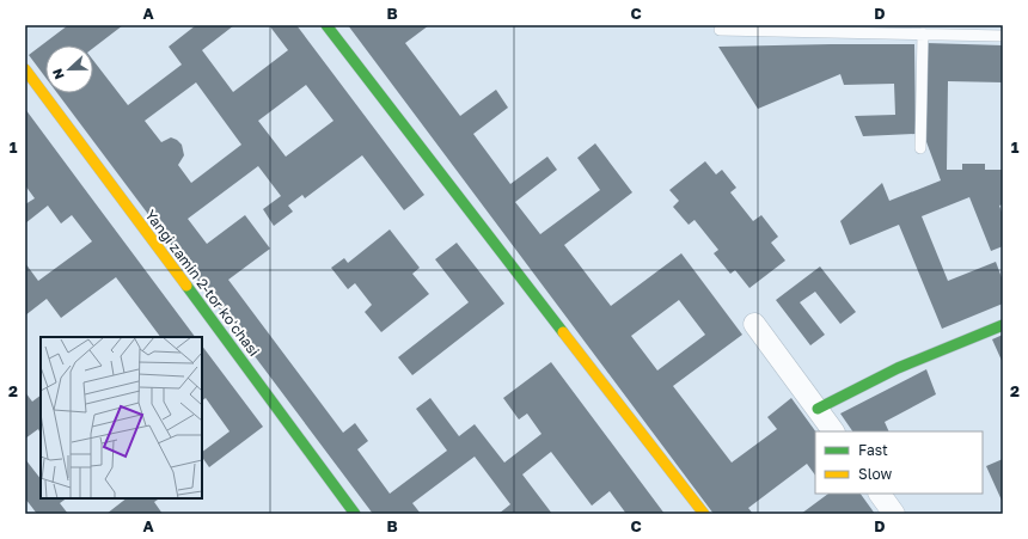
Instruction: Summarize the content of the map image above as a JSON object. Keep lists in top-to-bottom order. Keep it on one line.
{"streets":{"street":["Yangi zamin 2-tor koʻchasi"]},"legend":["Fast","Slow"],"north":"left","grid":{"columns":["A","B","C","D"],"rows":["1","2"]}}
